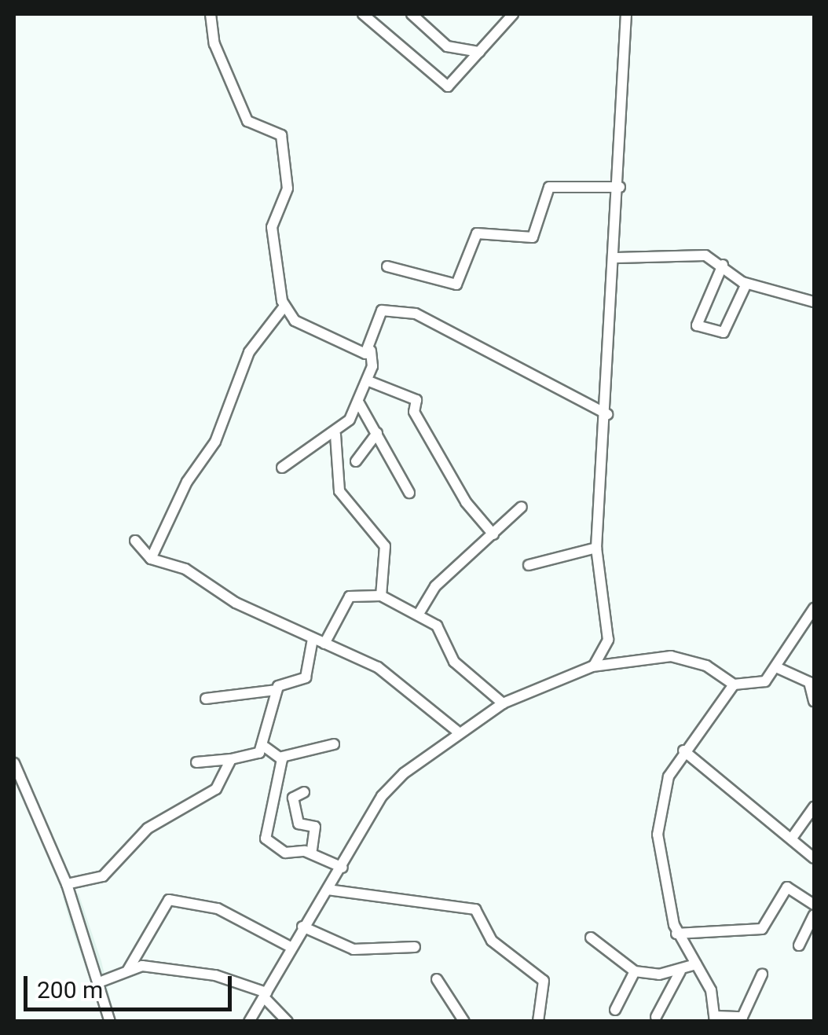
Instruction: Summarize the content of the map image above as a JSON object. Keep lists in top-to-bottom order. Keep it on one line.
{"scale_bar":"200 m"}
